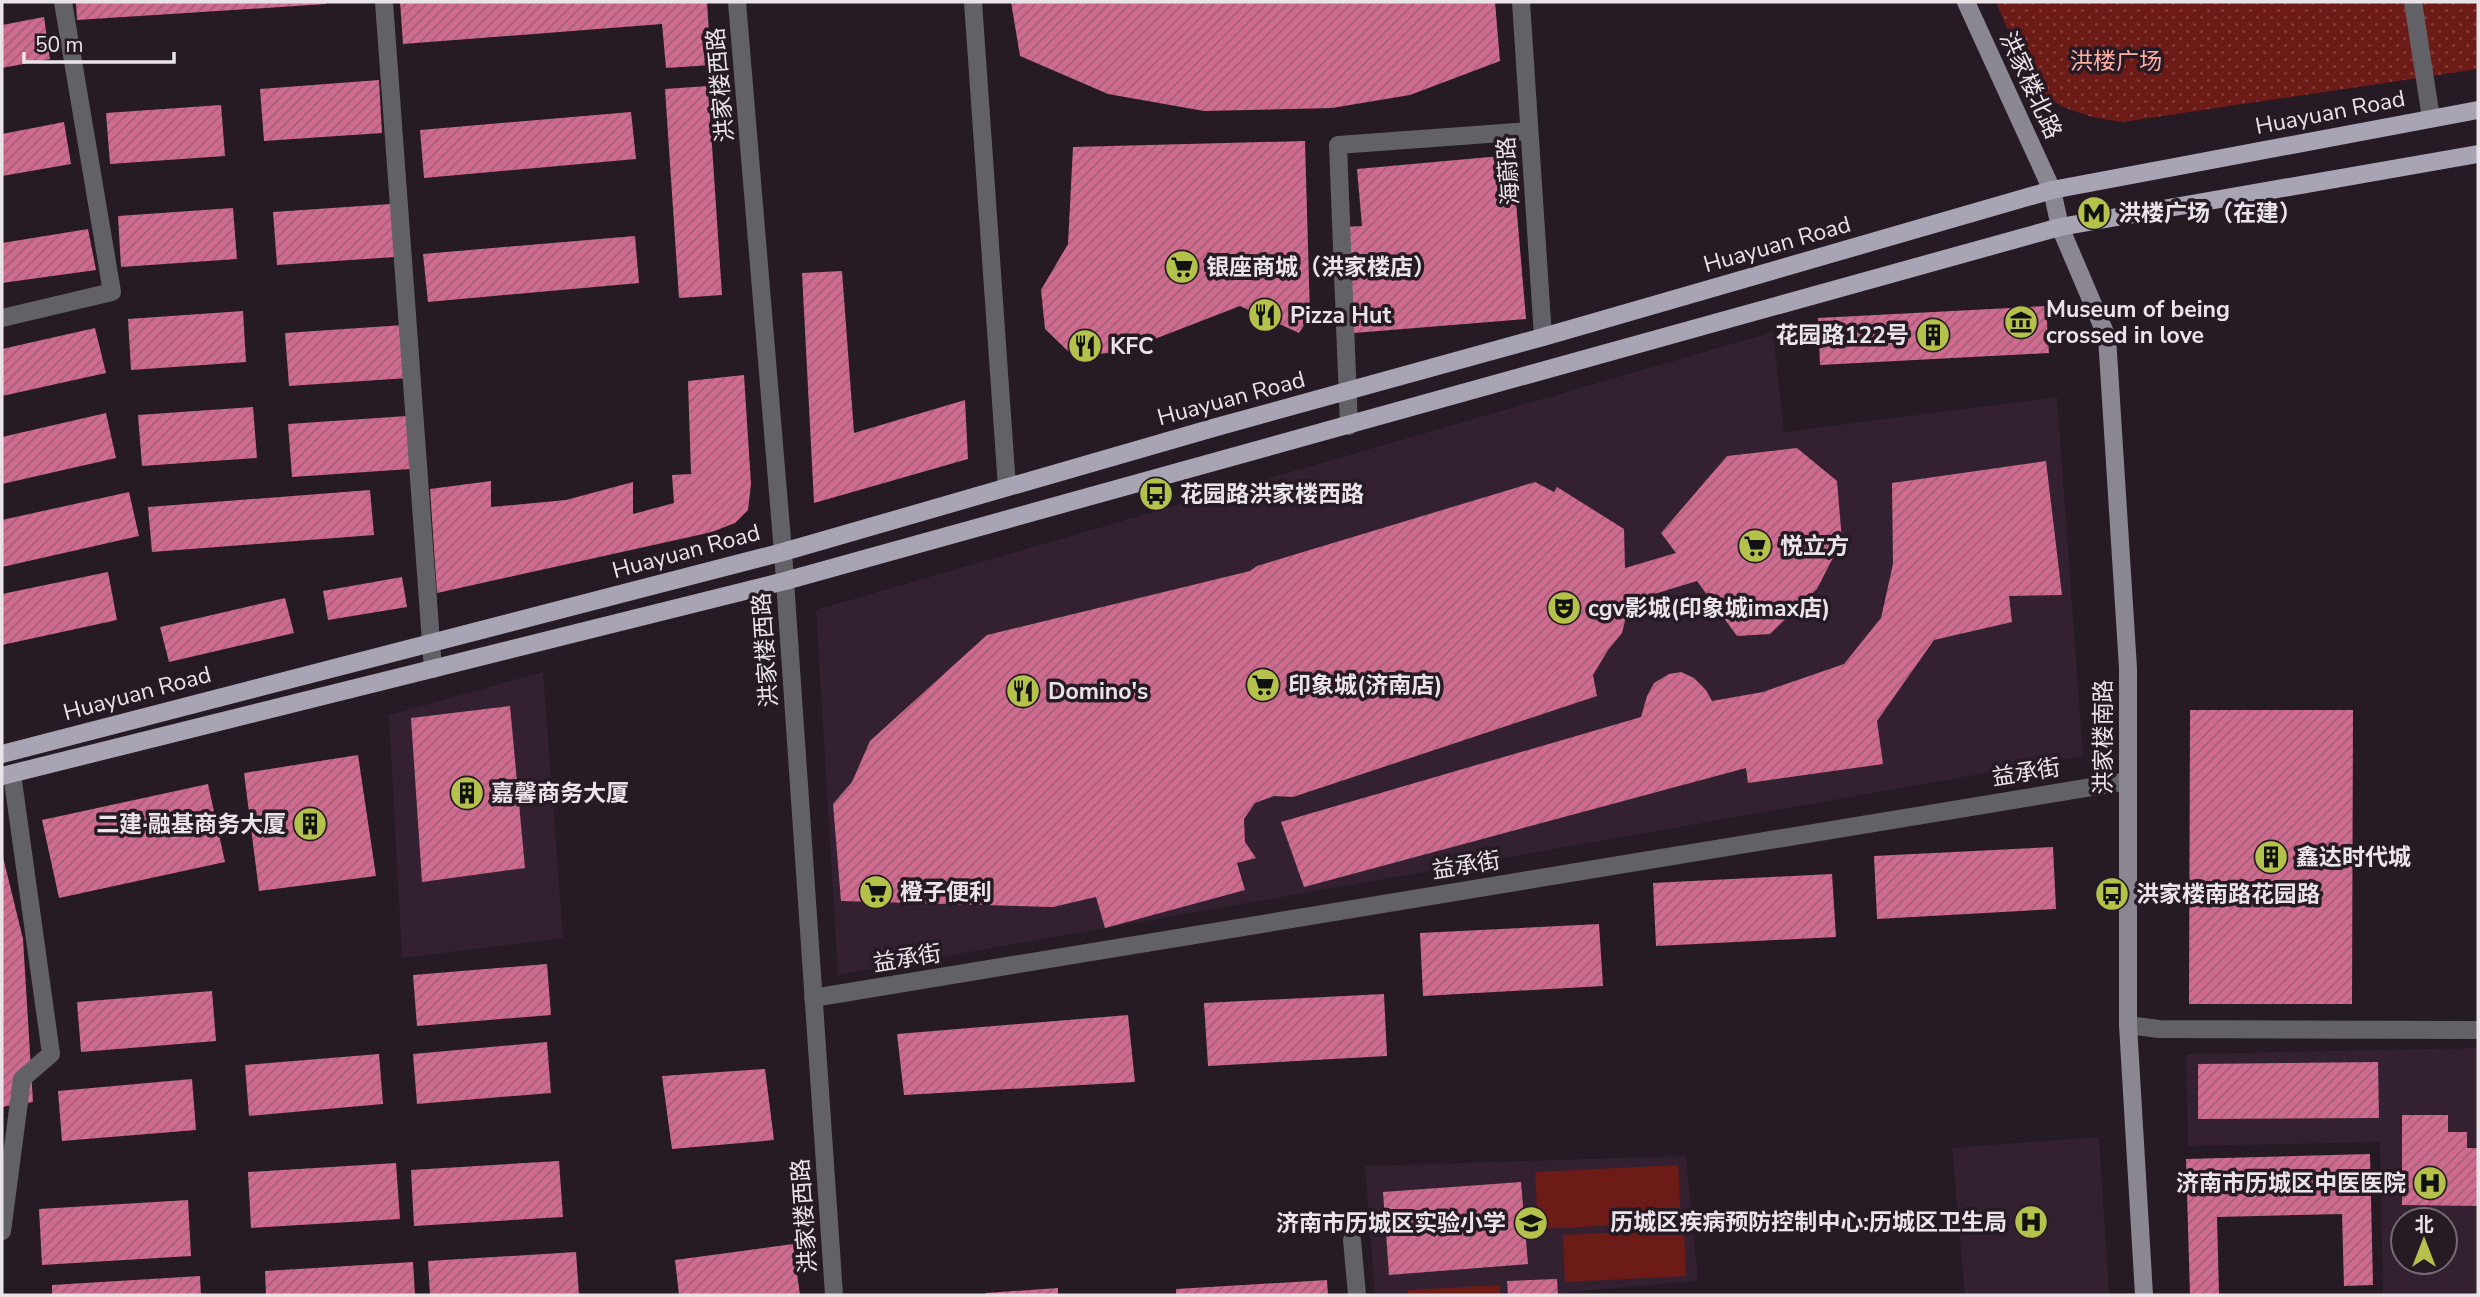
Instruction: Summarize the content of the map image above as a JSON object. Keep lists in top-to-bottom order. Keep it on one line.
{"streets":{"main road":["Huayuan Road"],"street":["洪家楼西路","洪家楼北路","海蔚路","洪家楼南路","益承街"]},"crossings":[["洪家楼西路","Huayuan Road"],["洪家楼西路","益承街"],["洪家楼北路","Huayuan Road"],["洪家楼北路","洪家楼南路"],["Huayuan Road","海蔚路"],["Huayuan Road","洪家楼南路"],["洪家楼南路","益承街"]],"parks":["洪楼广场"],"places":{"metro station":["洪楼广场（在建）"],"supermarket":["银座商城（洪家楼店）","悦立方","印象城(济南店)","橙子便利"],"restaurant":["Pizza Hut","KFC","Domino's"],"museum":["Museum of being crossed in love"],"building":["花园路122号","嘉馨商务大厦","二建·融基商务大厦","鑫达时代城"],"bus stop":["花园路洪家楼西路","洪家楼南路花园路"],"theatre":["cgv影城(印象城imax店)"],"hospital":["济南市历城区中医医院","历城区疾病预防控制中心:历城区卫生局"],"school or university":["济南市历城区实验小学"]},"scale_bar":"50 m","north":"top"}
